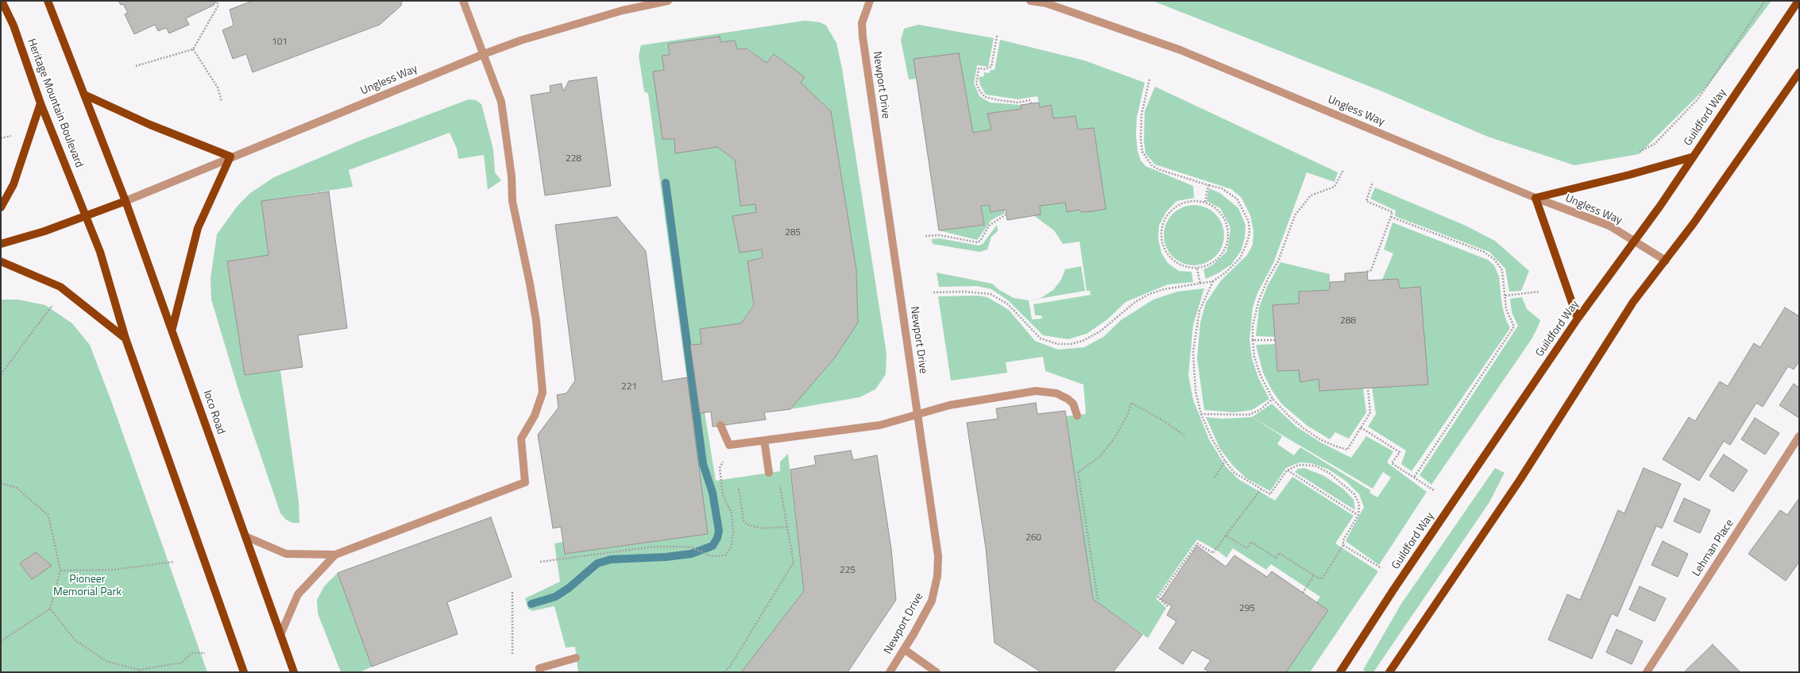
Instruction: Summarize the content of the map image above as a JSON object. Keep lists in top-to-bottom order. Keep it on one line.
{"streets":{"main road":["Heritage Mountain Boulevard","Guildford Way","Ioco Road"],"street":["Ungless Way","Newport Drive","Lehman Place"]},"crossings":[["Ungless Way","Guildford Way"],["Ungless Way","Ioco Road"]],"parks":["Pioneer Memorial Park"],"house_numbers":["101","228","285","288","221","260","225","295"]}
